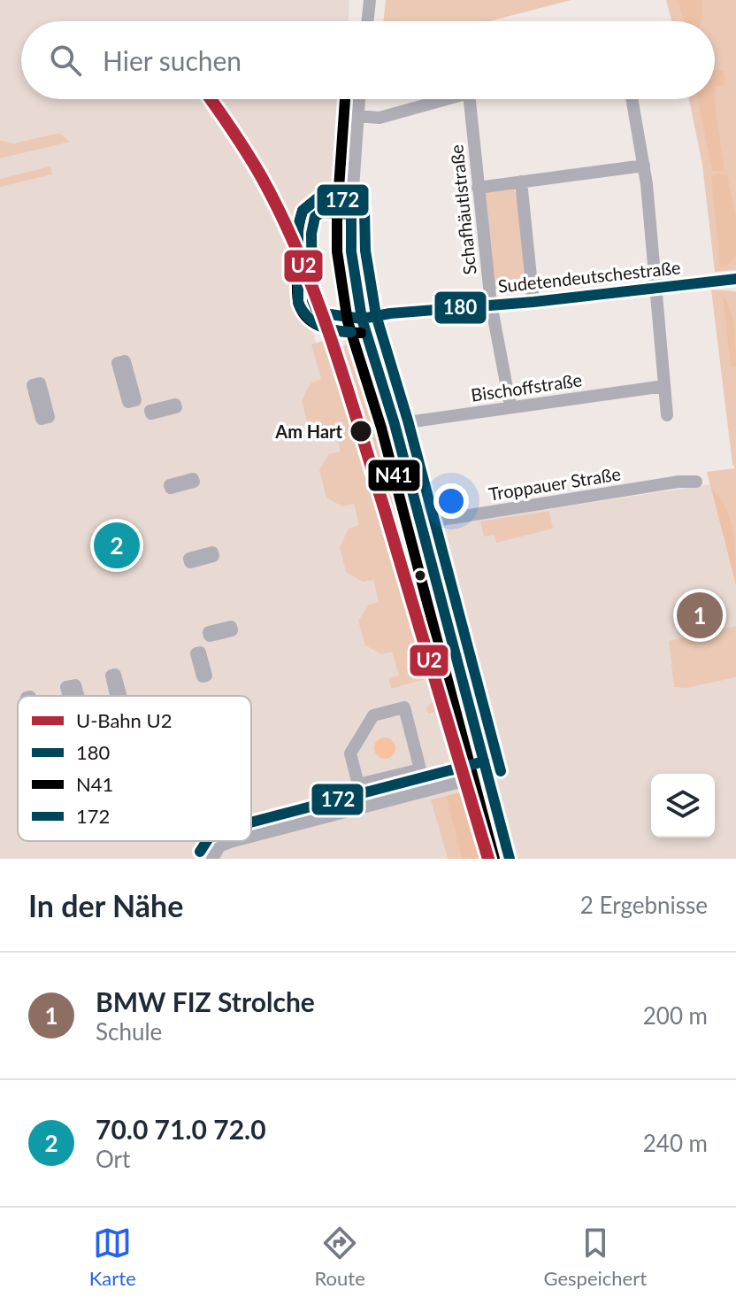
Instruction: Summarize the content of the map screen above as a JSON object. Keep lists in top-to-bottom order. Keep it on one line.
{"streets":{"street":["Schafhäutlstraße","Sudetendeutschestraße","Bischoffstraße","Troppauer Straße"]},"crossings":[["Schafhäutlstraße","Sudetendeutschestraße"],["Schafhäutlstraße","Bischoffstraße"]],"places":["Am Hart"],"lines":["metro line U2","transit line N41","transit line 172","transit line 180"],"legend":["U-Bahn U2","180","N41","172"],"page":{"search":"Hier suchen","pins":["2","1"],"heading":["In der Nähe","2 Ergebnisse"],"list":[{"mark":"1","name":"BMW FIZ Strolche","note":"Schule","value":"200 m"},{"mark":"2","name":"70.0 71.0 72.0","note":"Ort","value":"240 m"}],"nav":["Karte","Route","Gespeichert"]}}
